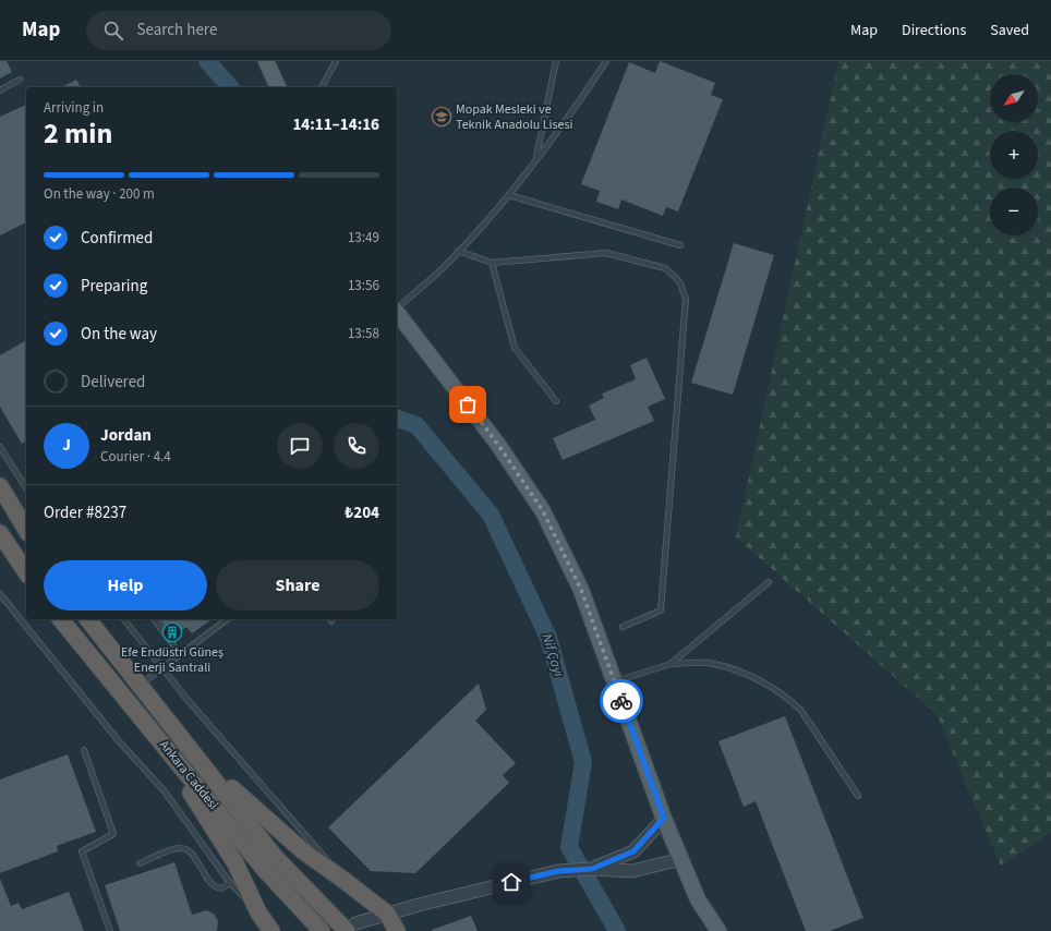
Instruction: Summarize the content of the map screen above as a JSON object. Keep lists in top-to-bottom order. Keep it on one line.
{"streets":{"highway":["Ankara Caddesi"]},"water":["Nif Çayı"],"places":{"school or university":["Mopak Mesleki ve Teknik Anadolu Lisesi"],"building":["Efe Endüstri Güneş Enerji Santrali"]},"north":"bottom left","page":{"header":"Map","search":"Search here","nav":["Map","Directions","Saved"],"map_buttons":["+","−"],"heading":["2 min","Arriving in","14:11–14:16"],"panel":["Jordan","Courier · 4.4","Order #8237","₺204"],"bar":"On the way · 200 m","list":[["Confirmed","13:49"],["Preparing","13:56"],["On the way","13:58"],"Delivered"],"round":"J","buttons":["Help","Share"]}}
